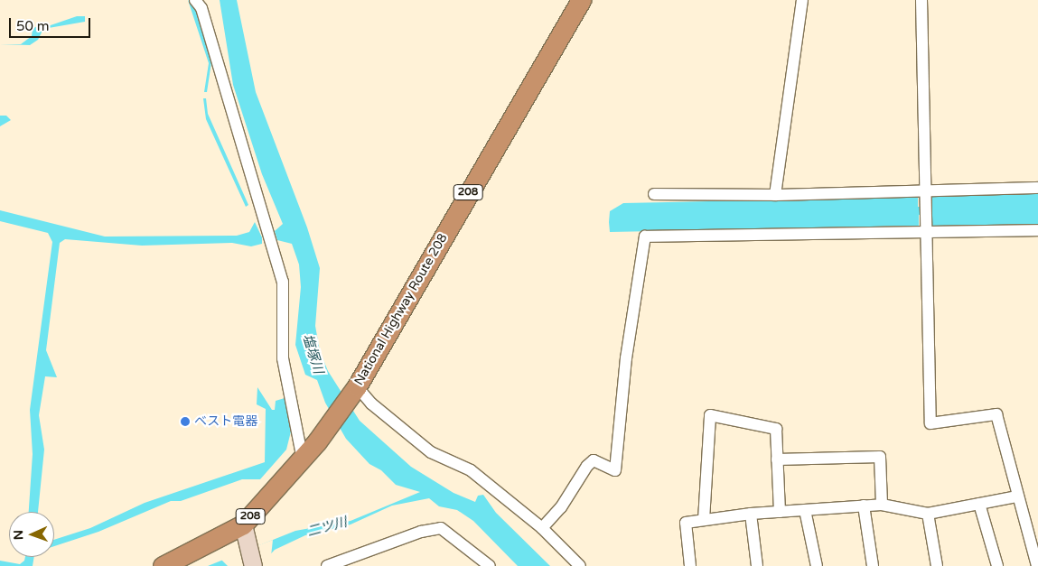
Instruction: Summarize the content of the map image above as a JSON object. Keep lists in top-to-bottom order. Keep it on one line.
{"streets":{"highway":["208","National Highway Route 208"]},"water":["塩塚川","二ツ川"],"places":["ベスト電器"],"scale_bar":"50 m","north":"left"}
